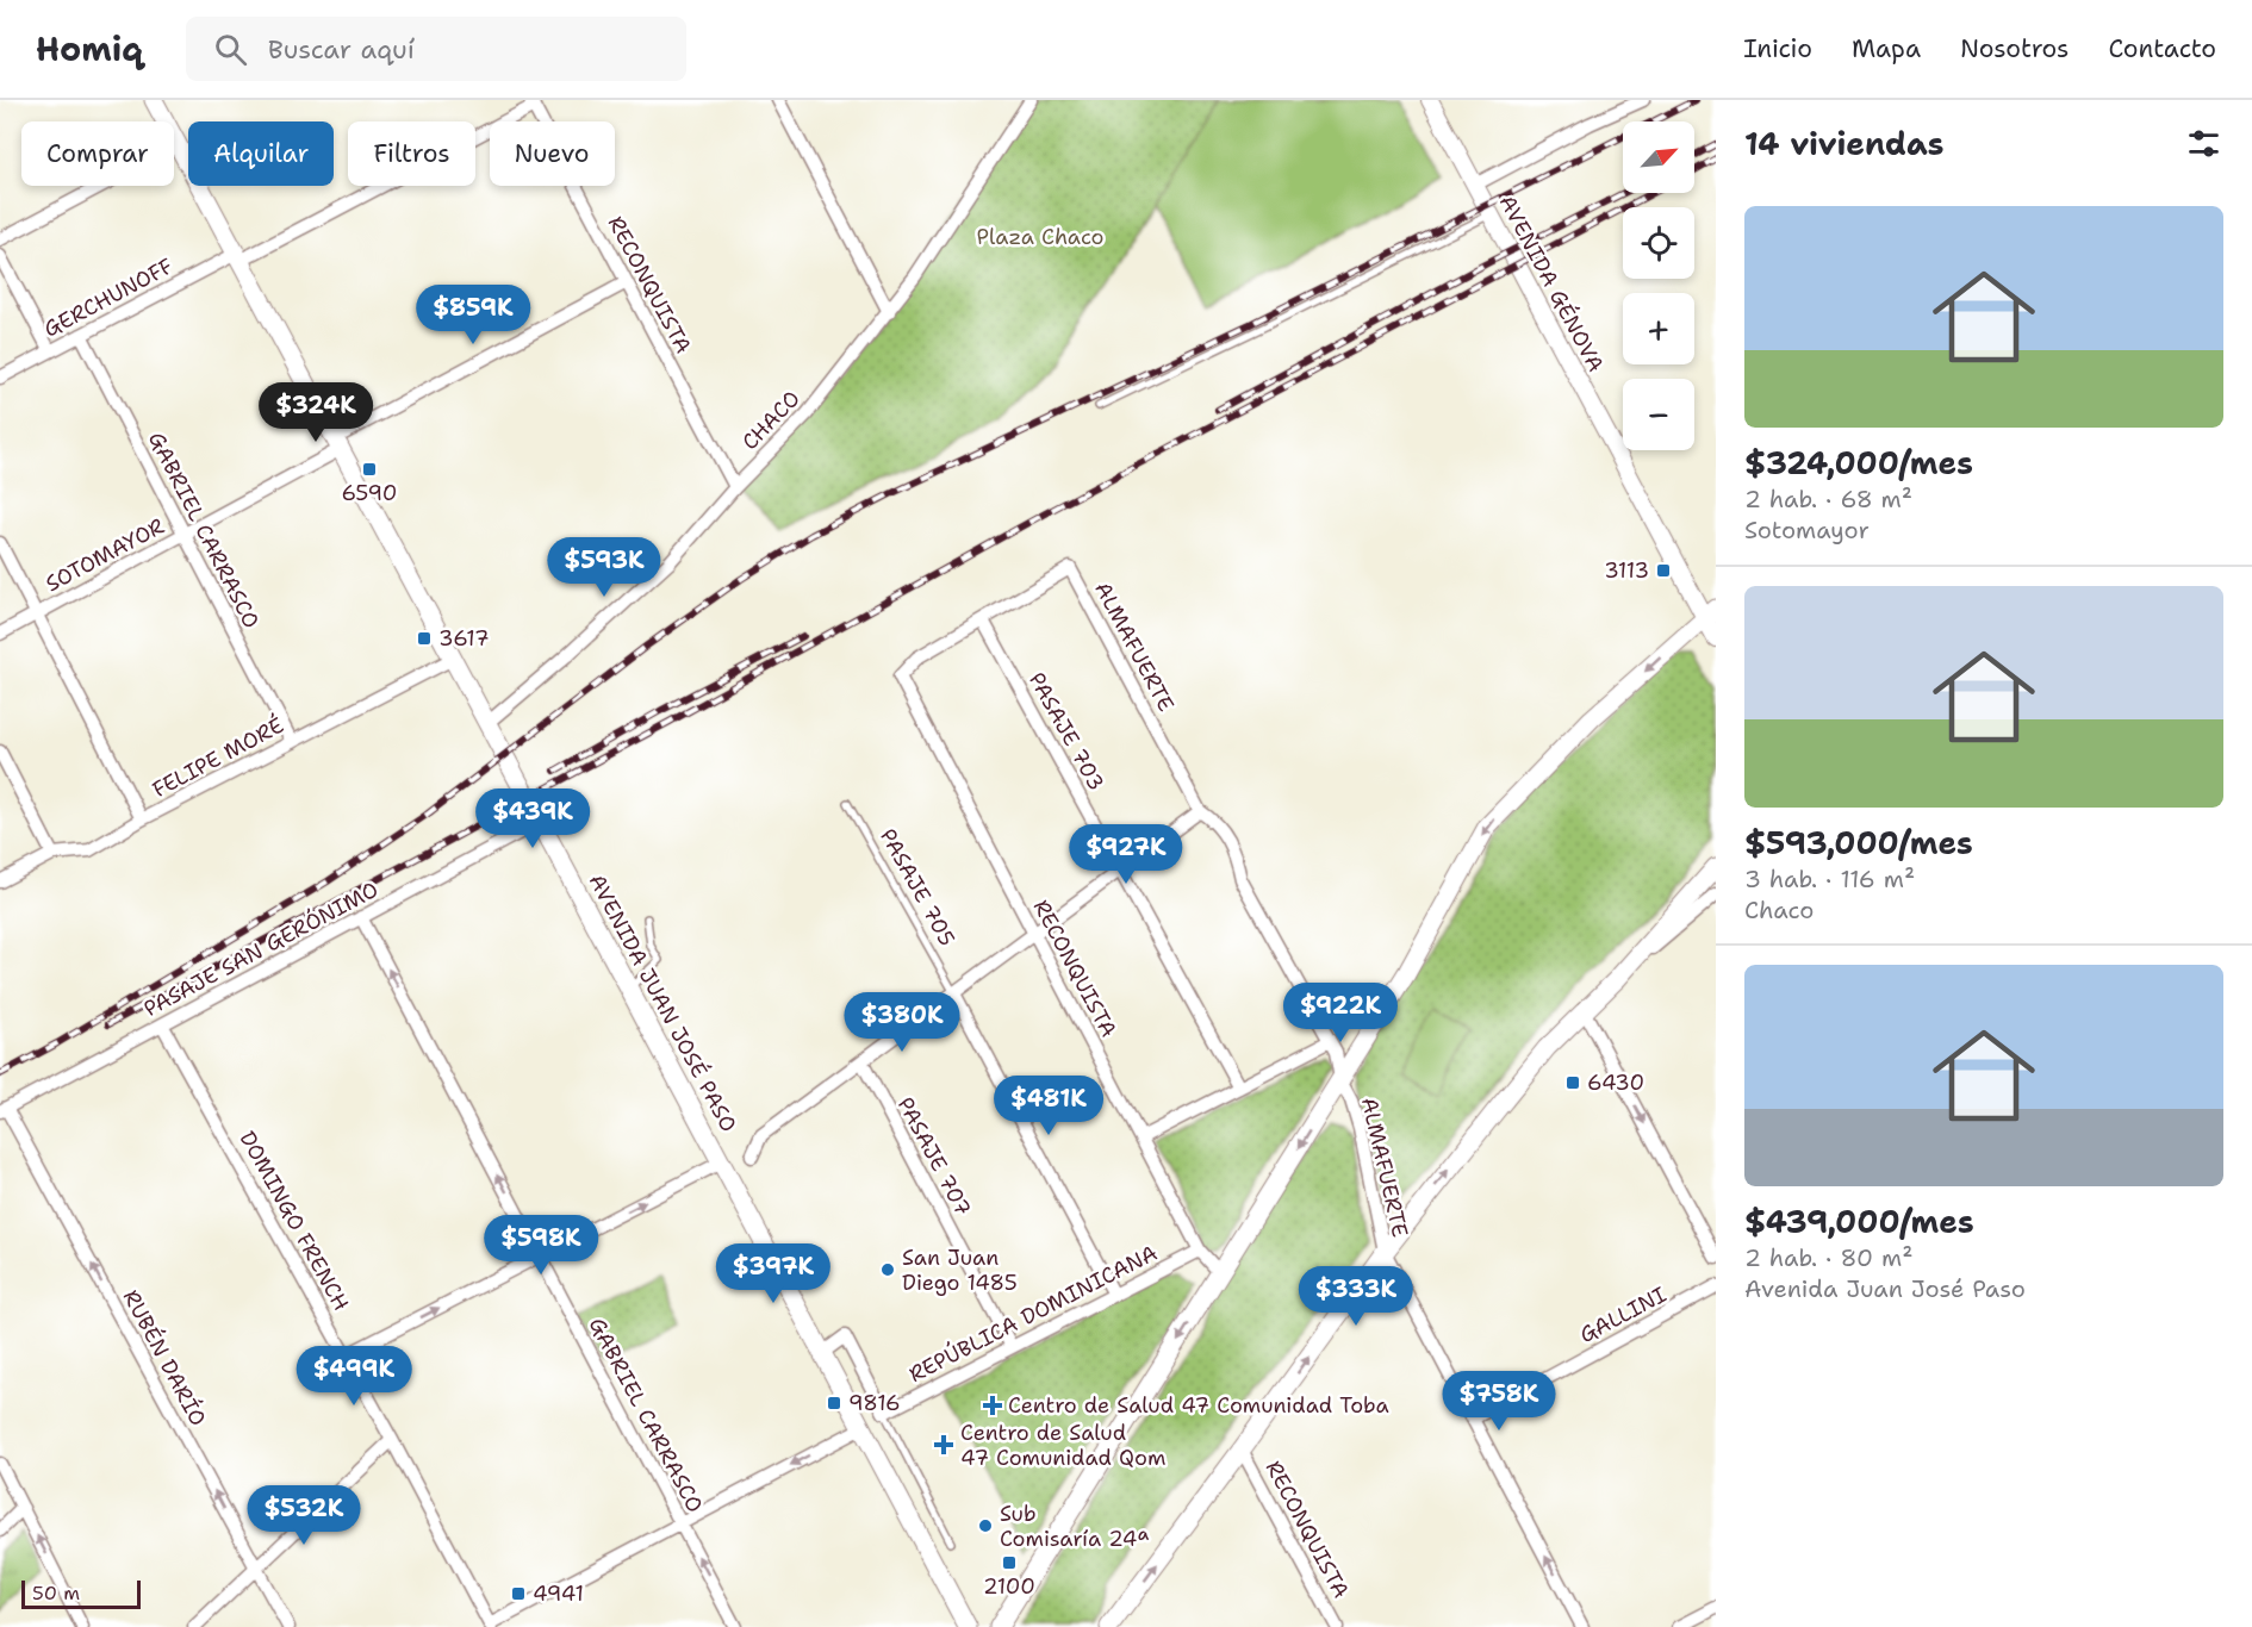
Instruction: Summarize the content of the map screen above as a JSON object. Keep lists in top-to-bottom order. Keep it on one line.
{"streets":{"main road":["AVENIDA JUAN JOSÉ PASO"],"street":["AVENIDA GÉNOVA","RECONQUISTA","GERCHUNOFF","CHACO","GABRIEL CARRASCO","SOTOMAYOR","ALMAFUERTE","PASAJE 703","FELIPE MORÉ","PASAJE 705","PASAJE SAN GERÓNIMO","PASAJE 707","DOMINGO FRENCH","REPÚBLICA DOMINICANA","GALLINI","RUBÉN DARÍO"]},"crossings":[["RECONQUISTA","GERCHUNOFF"],["RECONQUISTA","CHACO"],["RECONQUISTA","SOTOMAYOR"],["RECONQUISTA","ALMAFUERTE"],["RECONQUISTA","PASAJE 703"],["RECONQUISTA","REPÚBLICA DOMINICANA"],["GERCHUNOFF","GABRIEL CARRASCO"],["GERCHUNOFF","AVENIDA JUAN JOSÉ PASO"],["CHACO","AVENIDA JUAN JOSÉ PASO"],["GABRIEL CARRASCO","SOTOMAYOR"],["GABRIEL CARRASCO","FELIPE MORÉ"],["GABRIEL CARRASCO","PASAJE SAN GERÓNIMO"],["SOTOMAYOR","AVENIDA JUAN JOSÉ PASO"],["ALMAFUERTE","PASAJE 703"],["ALMAFUERTE","GALLINI"],["FELIPE MORÉ","AVENIDA JUAN JOSÉ PASO"],["PASAJE 705","REPÚBLICA DOMINICANA"],["PASAJE SAN GERÓNIMO","AVENIDA JUAN JOSÉ PASO"],["PASAJE SAN GERÓNIMO","DOMINGO FRENCH"],["PASAJE SAN GERÓNIMO","RUBÉN DARÍO"],["PASAJE 707","REPÚBLICA DOMINICANA"]],"one_way":["GABRIEL CARRASCO","RUBÉN DARÍO"],"parks":["Plaza Chaco"],"places":{"transit":["6590","3113","3617","6430","9816","2100","4941"],"other":["San Juan Diego 1485","Sub Comisaría 24ª"],"health":["Centro de Salud 47 Comunidad Toba","Centro de Salud 47 Comunidad Qom"]},"scale_bar":"50 m","north":"top right","page":{"header":"Homiq","search":"Buscar aquí","nav":["Inicio","Mapa","Nosotros","Contacto"],"heading":"14 viviendas","map_buttons":["+","−"],"chip":["Comprar","Alquilar","Filtros","Nuevo"],"list":[{"name":"$324,000/mes","note":"2 hab. · 68 m² · Sotomayor"},{"name":"$593,000/mes","note":"3 hab. · 116 m² · Chaco"},{"name":"$439,000/mes","note":"2 hab. · 80 m² · Avenida Juan José Paso"}],"price":["$859K","$324K","$593K","$439K","$927K","$922K","$380K","$481K","$598K","$397K","$333K","$499K","$758K","$532K"],"scale":"50 m"}}
